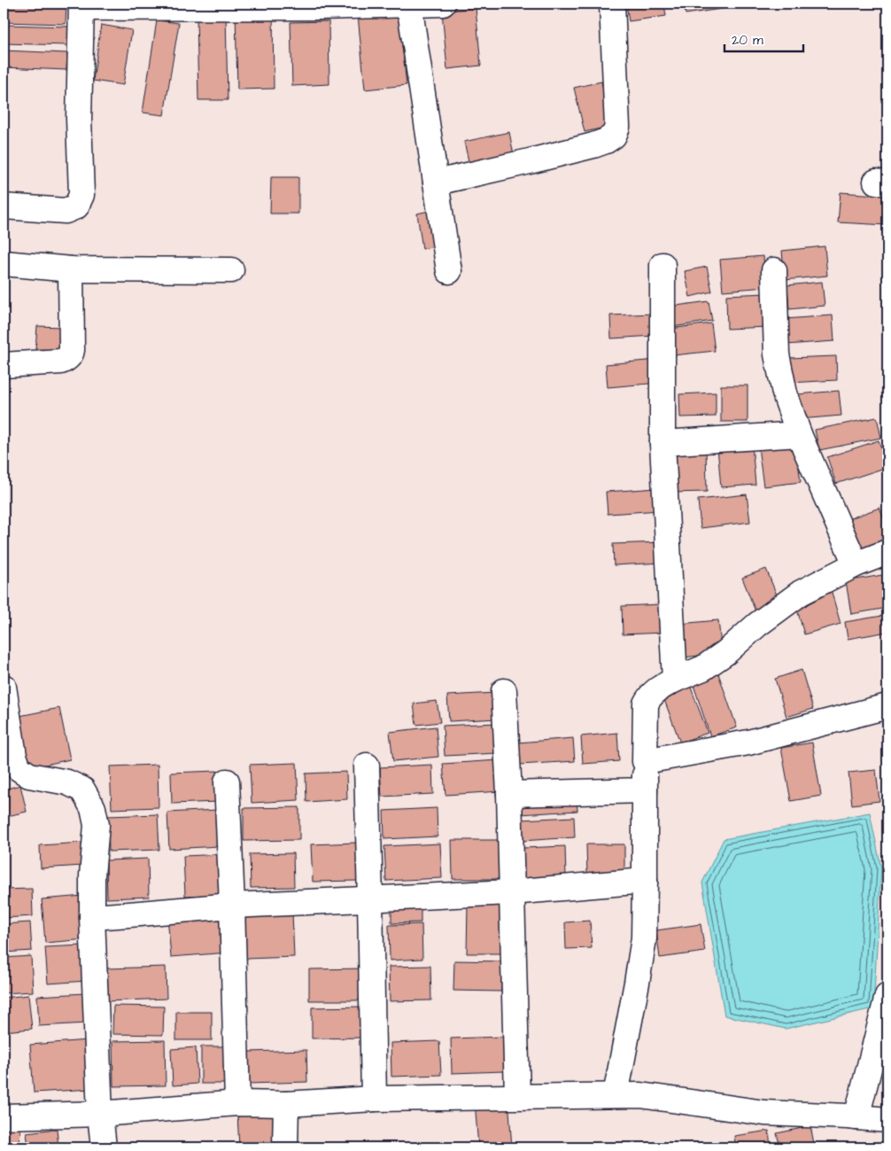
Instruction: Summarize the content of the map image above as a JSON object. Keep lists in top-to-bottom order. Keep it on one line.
{"scale_bar":"20 m"}
